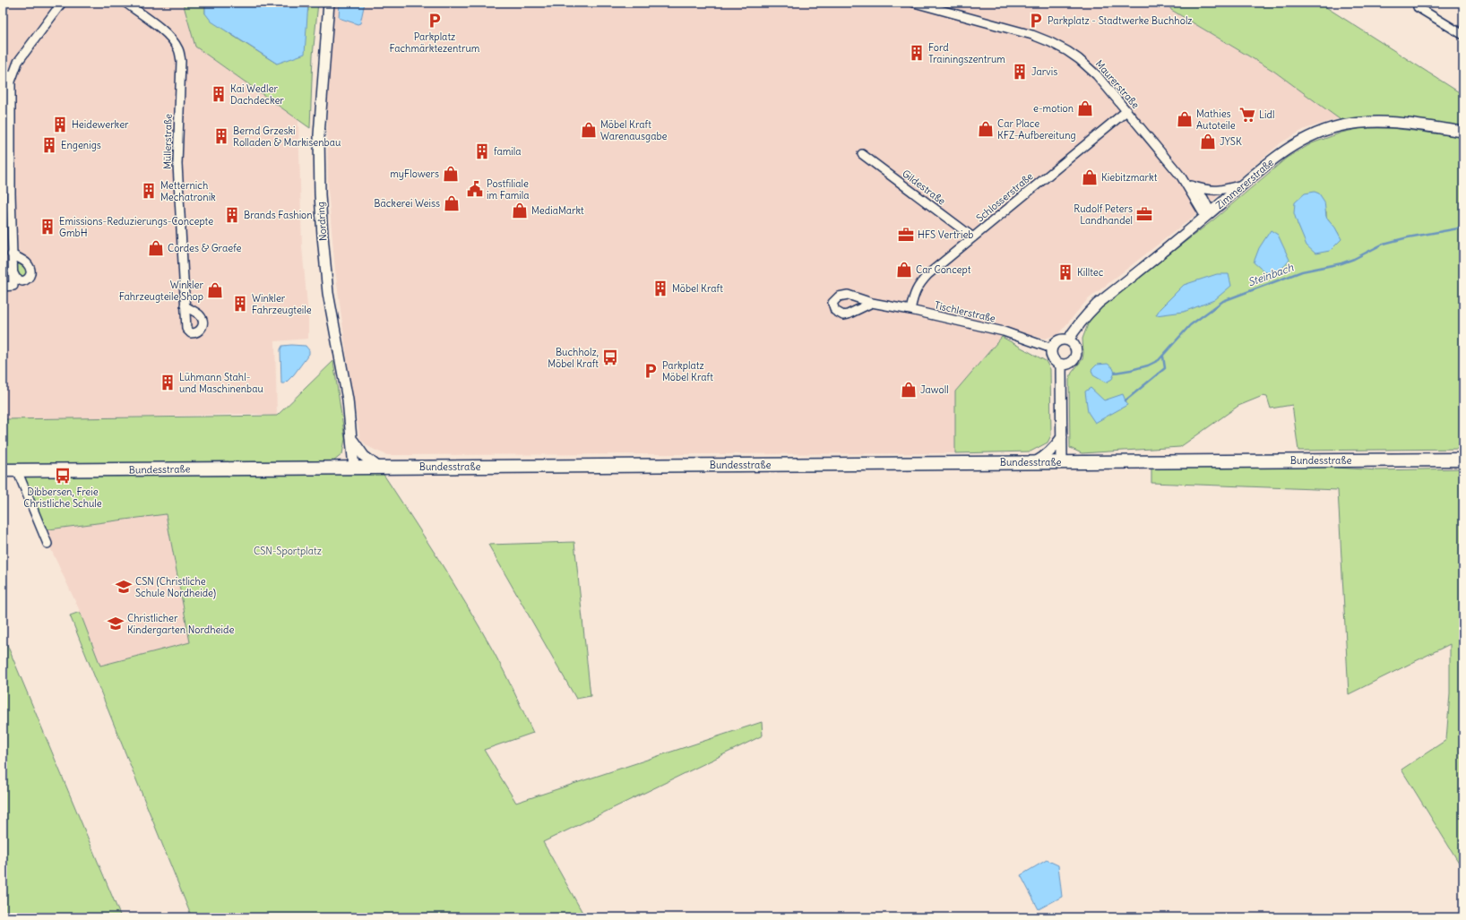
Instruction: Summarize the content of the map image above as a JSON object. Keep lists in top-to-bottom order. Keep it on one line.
{"streets":{"main road":["Bundesstraße"],"street":["Maurerstraße","Müllerstraße","Zimmererstraße","Gildestraße","Schlosserstraße","Nordring","Tischlerstraße"]},"crossings":[["Maurerstraße","Zimmererstraße"],["Maurerstraße","Schlosserstraße"],["Zimmererstraße","Tischlerstraße"],["Gildestraße","Schlosserstraße"],["Schlosserstraße","Tischlerstraße"],["Nordring","Bundesstraße"]],"water":["Steinbach"],"parks":["CSN-Sportplatz"],"places":{"parking":["Parkplatz Fachmärktezentrum","Parkplatz - Stadtwerke Buchholz","Parkplatz Möbel Kraft"],"building":["Ford Trainingszentrum","Jarvis","Kai Wedler Dachdecker","Heidewerker","Bernd Grzeski Rolladen & Markisenbau","Engenigs","famila","Metternich Mechatronik","Brands Fashion","Emissions-Reduzierungs-Concepte GmbH","Killtec","Möbel Kraft","Winkler Fahrzeugteile","Lühmann Stahl- und Maschinenbau"],"shop":["e-motion","Mathies Autoteile","Car Place KFZ-Aufbereitung","Möbel Kraft Warenausgabe","JYSK","myFlowers","Kiebitzmarkt","Bäckerei Weiss","MediaMarkt","Cordes & Graefe","Car Concept","Winkler Fahrzeugteile Shop","Jawoll"],"supermarket":["Lidl"],"public building":["Postfiliale im Famila"],"office":["Rudolf Peters Landhandel","HFS Vertrieb"],"bus stop":["Buchholz, Möbel Kraft","Dibbersen, Freie Christliche Schule"],"school or university":["CSN (Christliche Schule Nordheide)","Christlicher Kindergarten Nordheide"]}}
